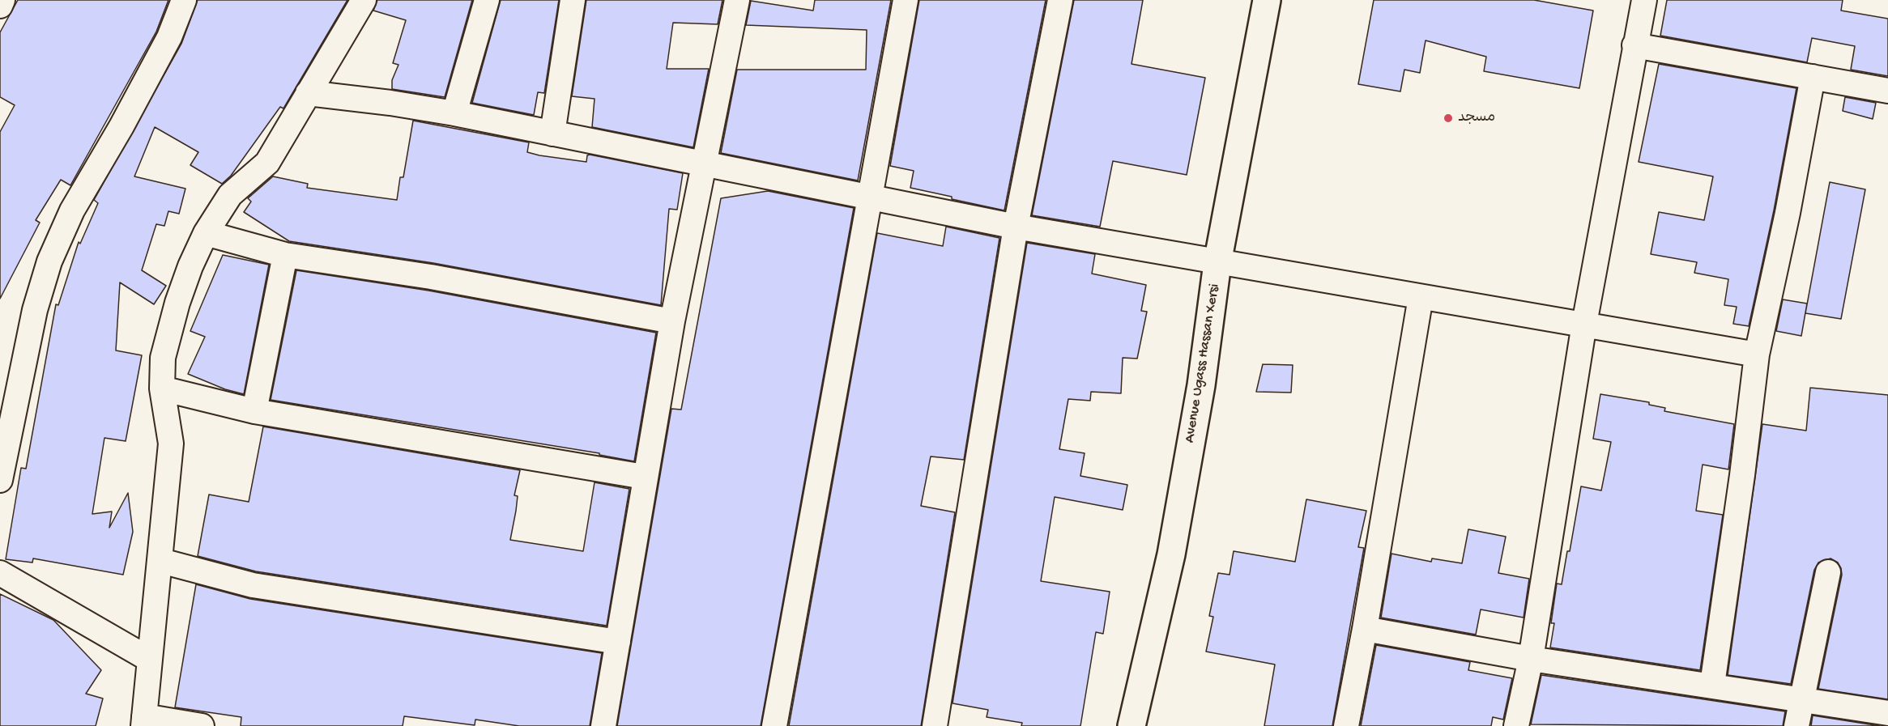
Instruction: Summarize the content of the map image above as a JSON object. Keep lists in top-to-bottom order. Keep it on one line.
{"streets":{"main road":["Avenue Ugass Hassan Xersi"]},"places":["مسجد"]}
